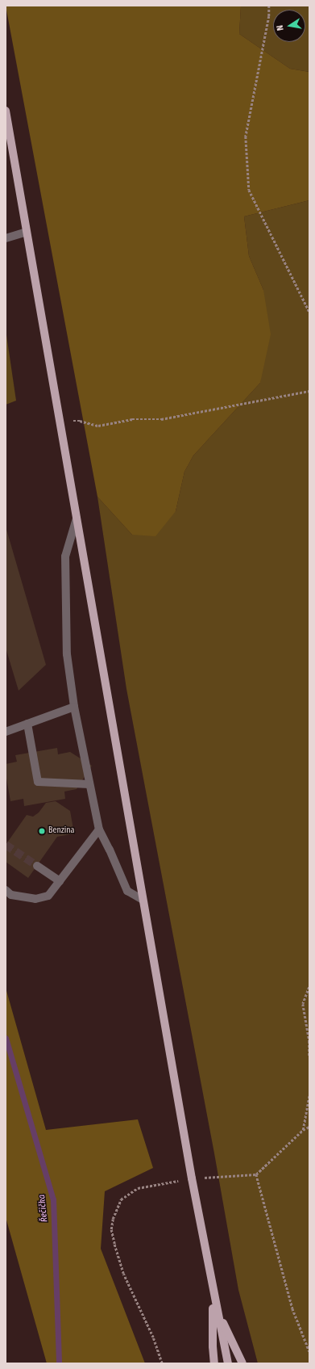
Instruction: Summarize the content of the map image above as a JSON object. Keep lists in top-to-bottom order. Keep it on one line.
{"water":["Řečička"],"places":["Benzina"],"north":"left"}
